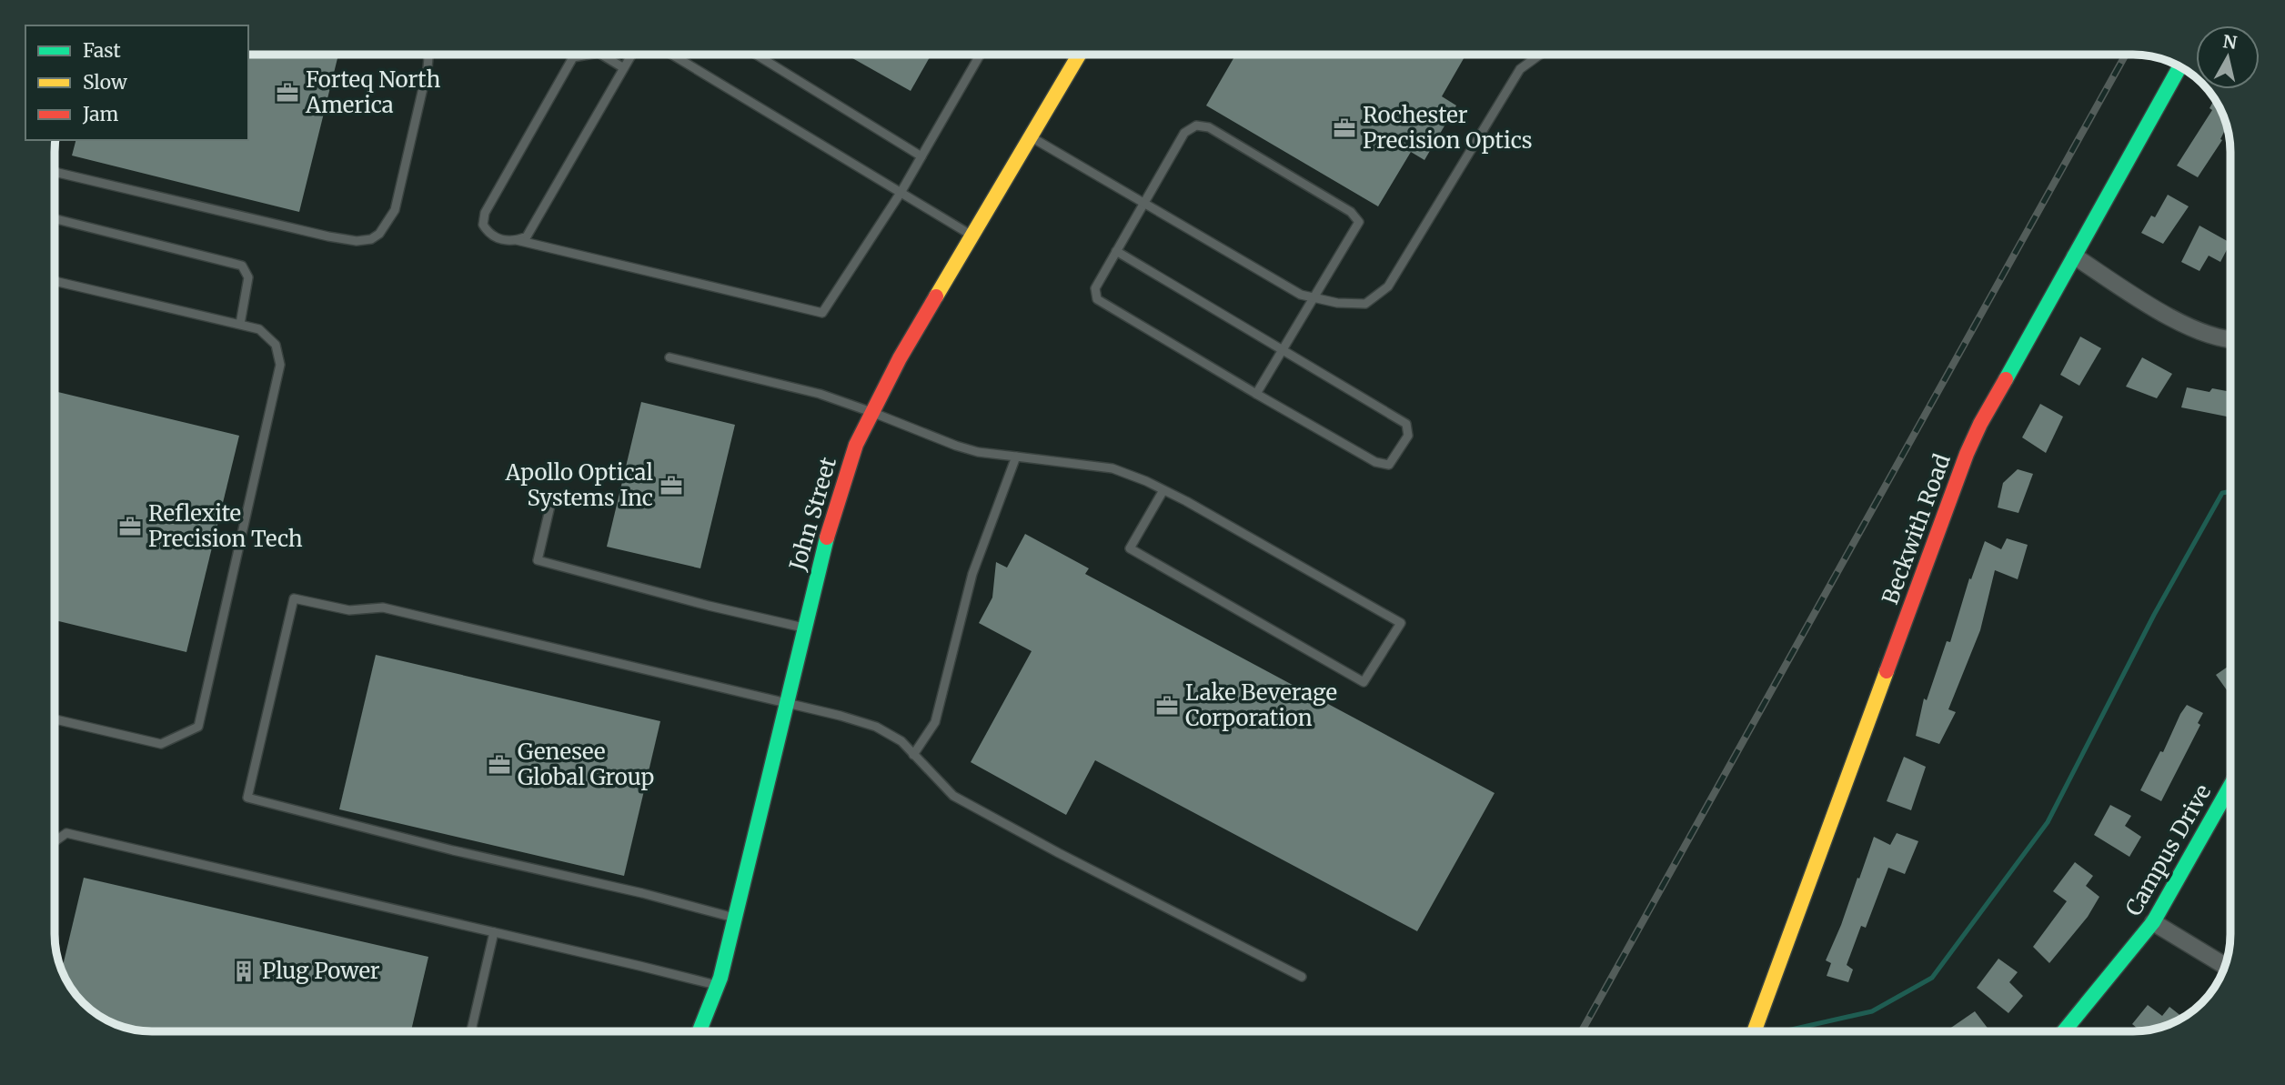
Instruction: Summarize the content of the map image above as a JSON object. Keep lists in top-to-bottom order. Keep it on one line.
{"streets":{"street":["John Street","Beckwith Road","Campus Drive"]},"places":{"office":["Forteq North America","Rochester Precision Optics","Apollo Optical Systems Inc","Reflexite Precision Tech","Lake Beverage Corporation","Genesee Global Group"],"building":["Plug Power"]},"legend":["Fast","Slow","Jam"],"north":"top"}
